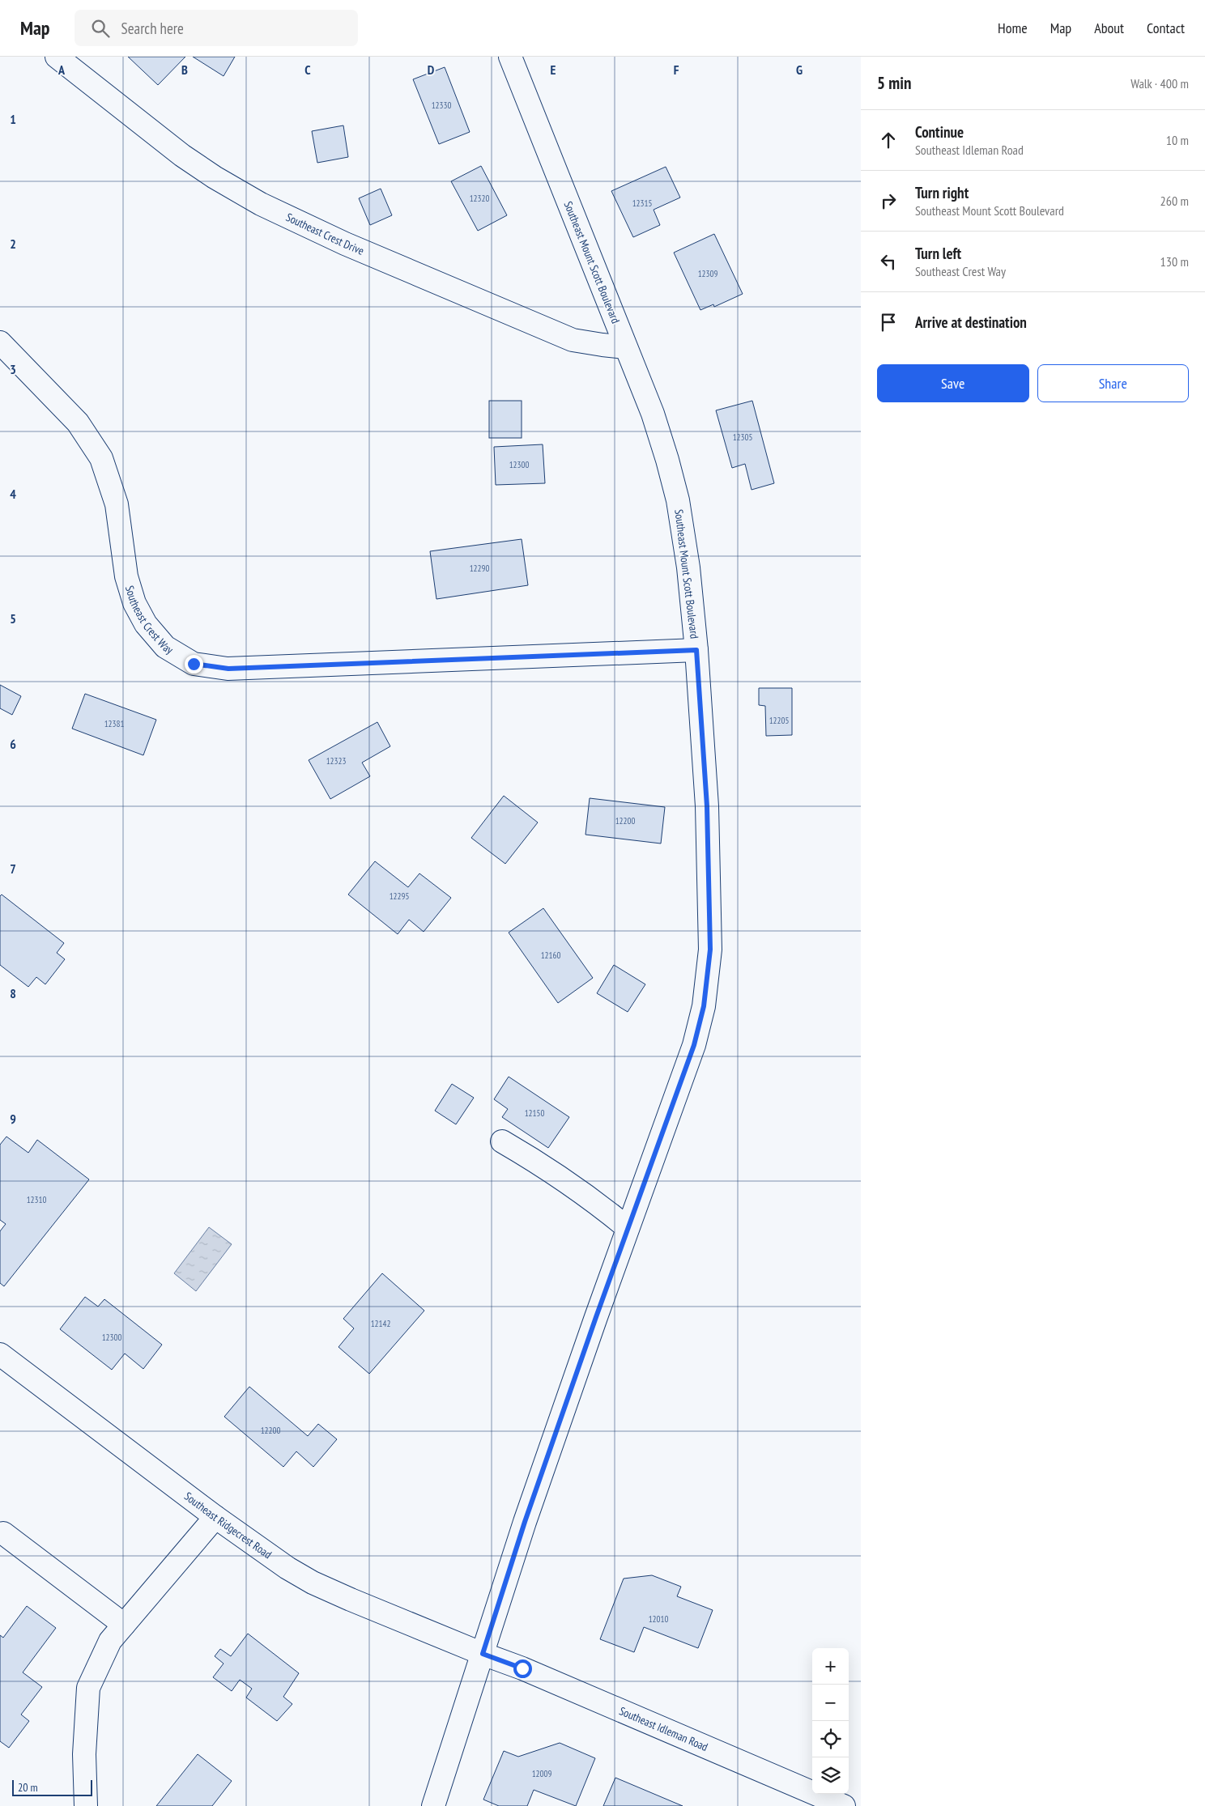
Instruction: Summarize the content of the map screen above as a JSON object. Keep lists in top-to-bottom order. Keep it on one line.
{"streets":{"main road":["Southeast Crest Drive","Southeast Mount Scott Boulevard","Southeast Crest Way","Southeast Ridgecrest Road","Southeast Idleman Road"]},"crossings":[["Southeast Crest Drive","Southeast Mount Scott Boulevard"],["Southeast Mount Scott Boulevard","Southeast Crest Way"],["Southeast Mount Scott Boulevard","Southeast Ridgecrest Road"],["Southeast Mount Scott Boulevard","Southeast Idleman Road"],["Southeast Ridgecrest Road","Southeast Idleman Road"]],"house_numbers":["12330","12320","12315","12309","12305","12300","12290","12205","12381","12323","12200","12295","12160","12150","12310","12142","12300","12200","12010","12009"],"scale_bar":"20 m","page":{"header":"Map","search":"Search here","nav":["Home","Map","About","Contact"],"heading":["5 min","Walk · 400 m"],"list":[["Continue","Southeast Idleman Road","10 m"],["Turn right","Southeast Mount Scott Boulevard","260 m"],["Turn left","Southeast Crest Way","130 m"],"Arrive at destination"],"buttons":["Save","Share"],"map_buttons":["+","−"],"scale":"20 m"},"grid":{"columns":["A","B","C","D","E","F","G"],"rows":["1","2","3","4","5","6","7","8","9"]}}
